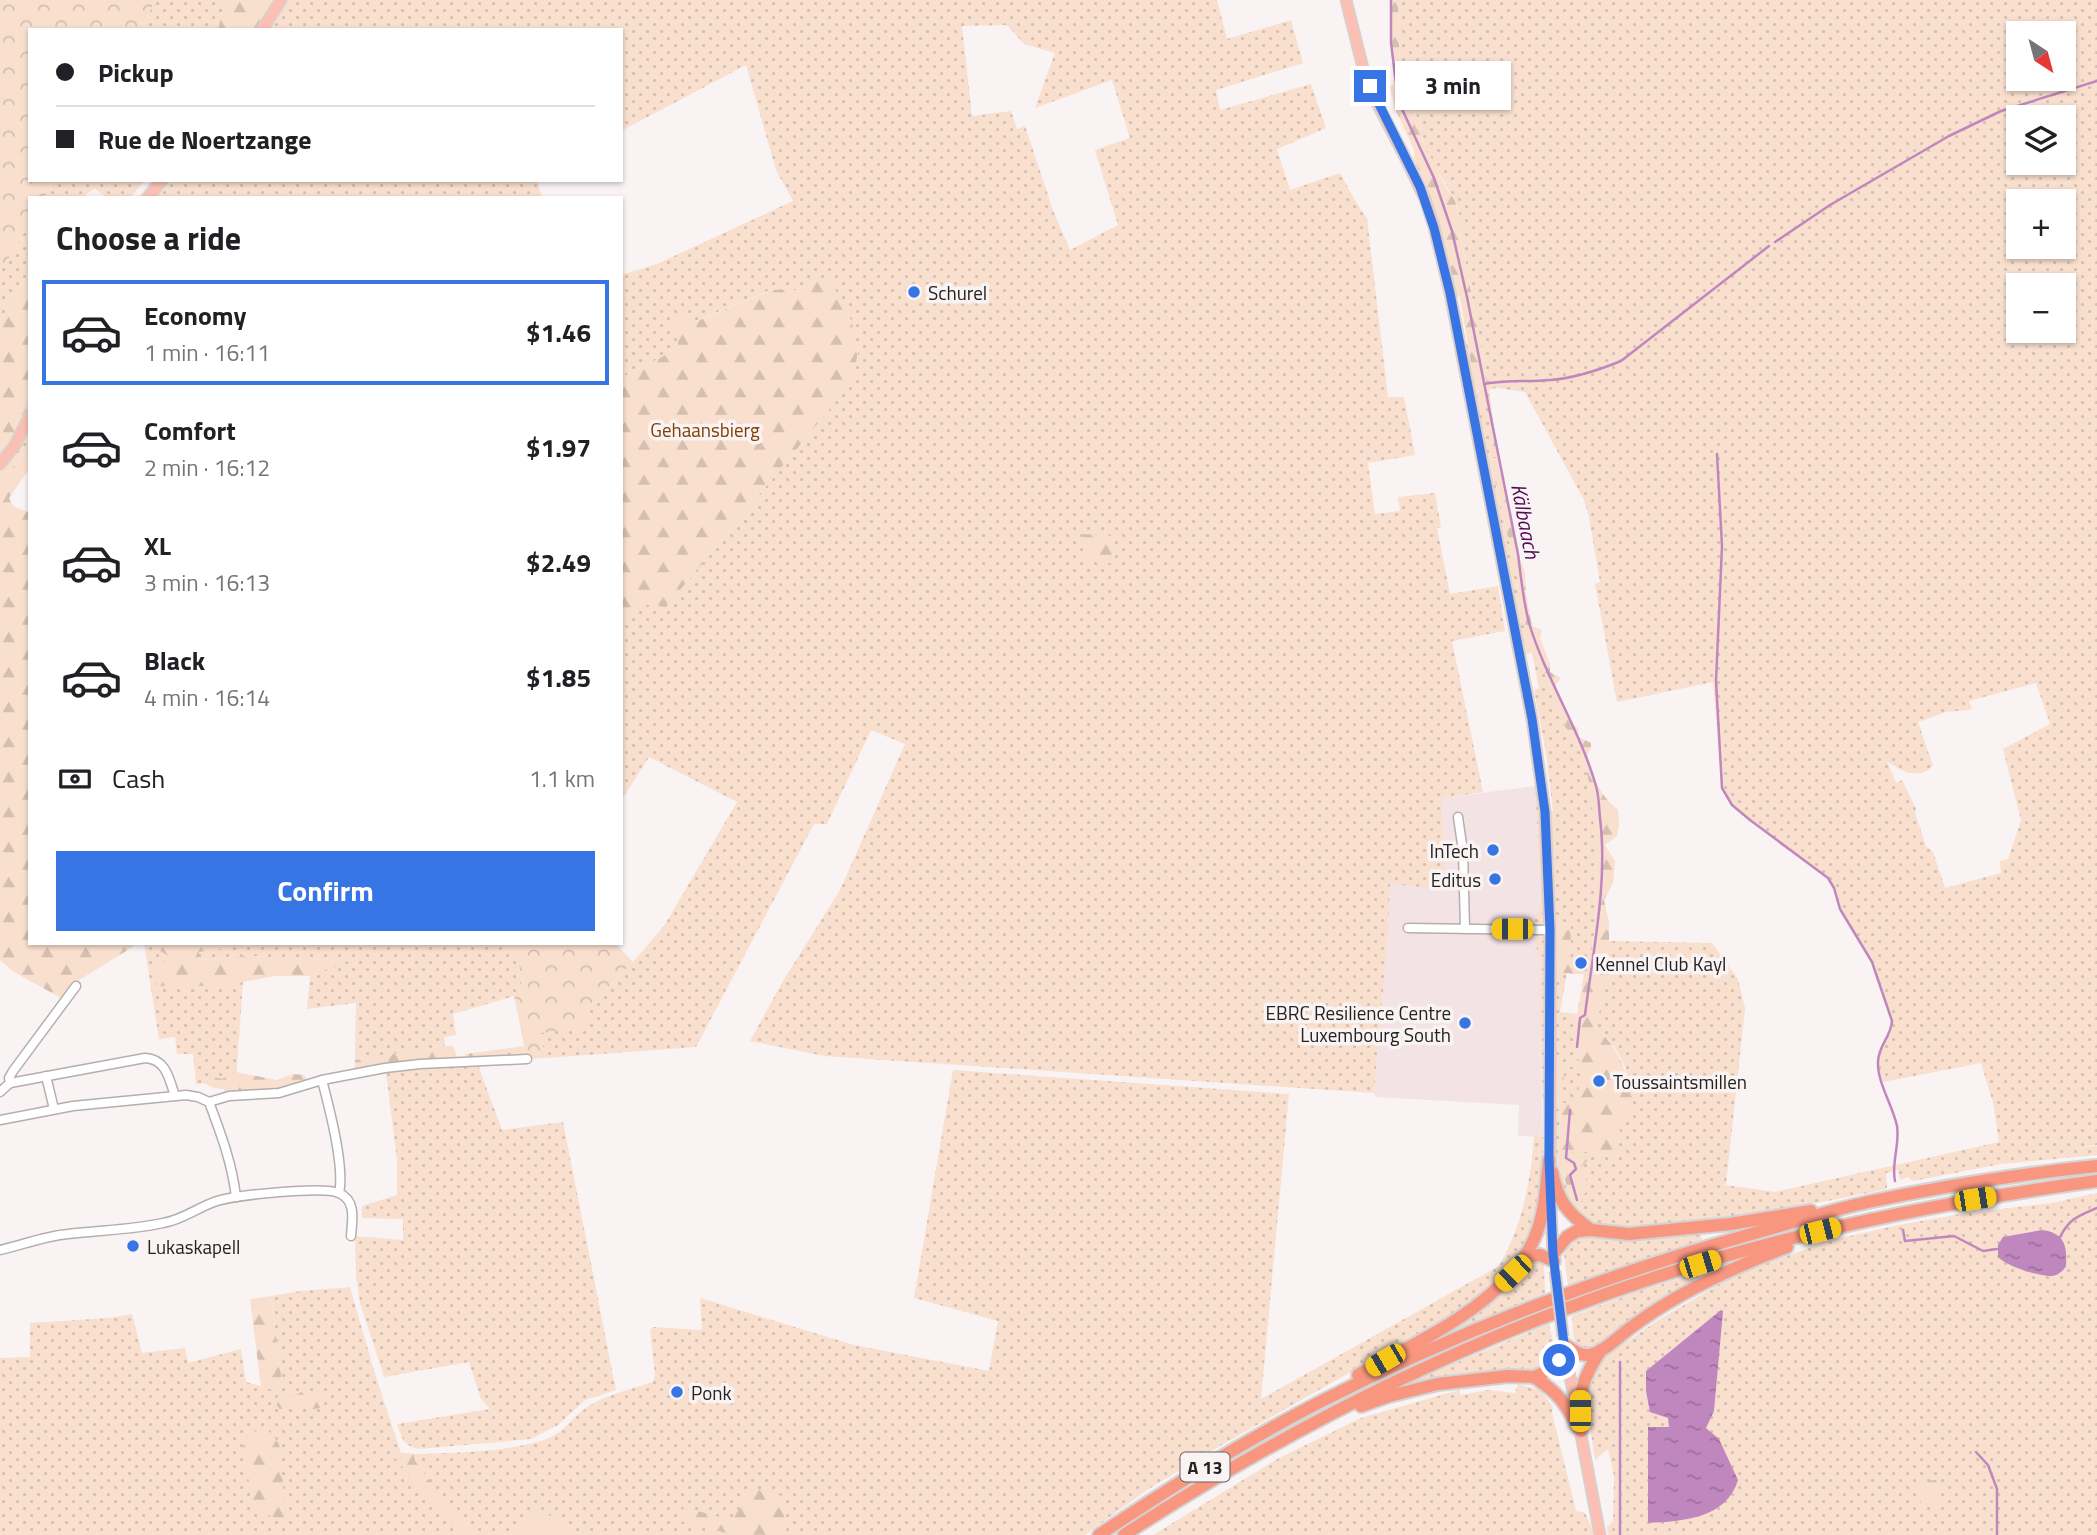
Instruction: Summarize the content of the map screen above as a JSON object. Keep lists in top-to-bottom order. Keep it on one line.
{"streets":{"highway":["A 13"]},"water":["Kälbaach"],"parks":["Gehaansbierg"],"places":["Schurel","InTech","Editus","Kennel Club Kayl","EBRC Resilience Centre Luxembourg South","Toussaintsmillen","Lukaskapell","Ponk"],"north":"bottom right","page":{"map_buttons":["+","−"],"banner":["Pickup","Rue de Noertzange"],"bubble":"3 min","heading":"Choose a ride","list":[{"name":"Economy","note":"1 min · 16:11","value":"$1.46"},{"name":"Comfort","note":"2 min · 16:12","value":"$1.97"},{"name":"XL","note":"3 min · 16:13","value":"$2.49"},{"name":"Black","note":"4 min · 16:14","value":"$1.85"}],"pay":["Cash","1.1 km"],"buttons":"Confirm"}}
